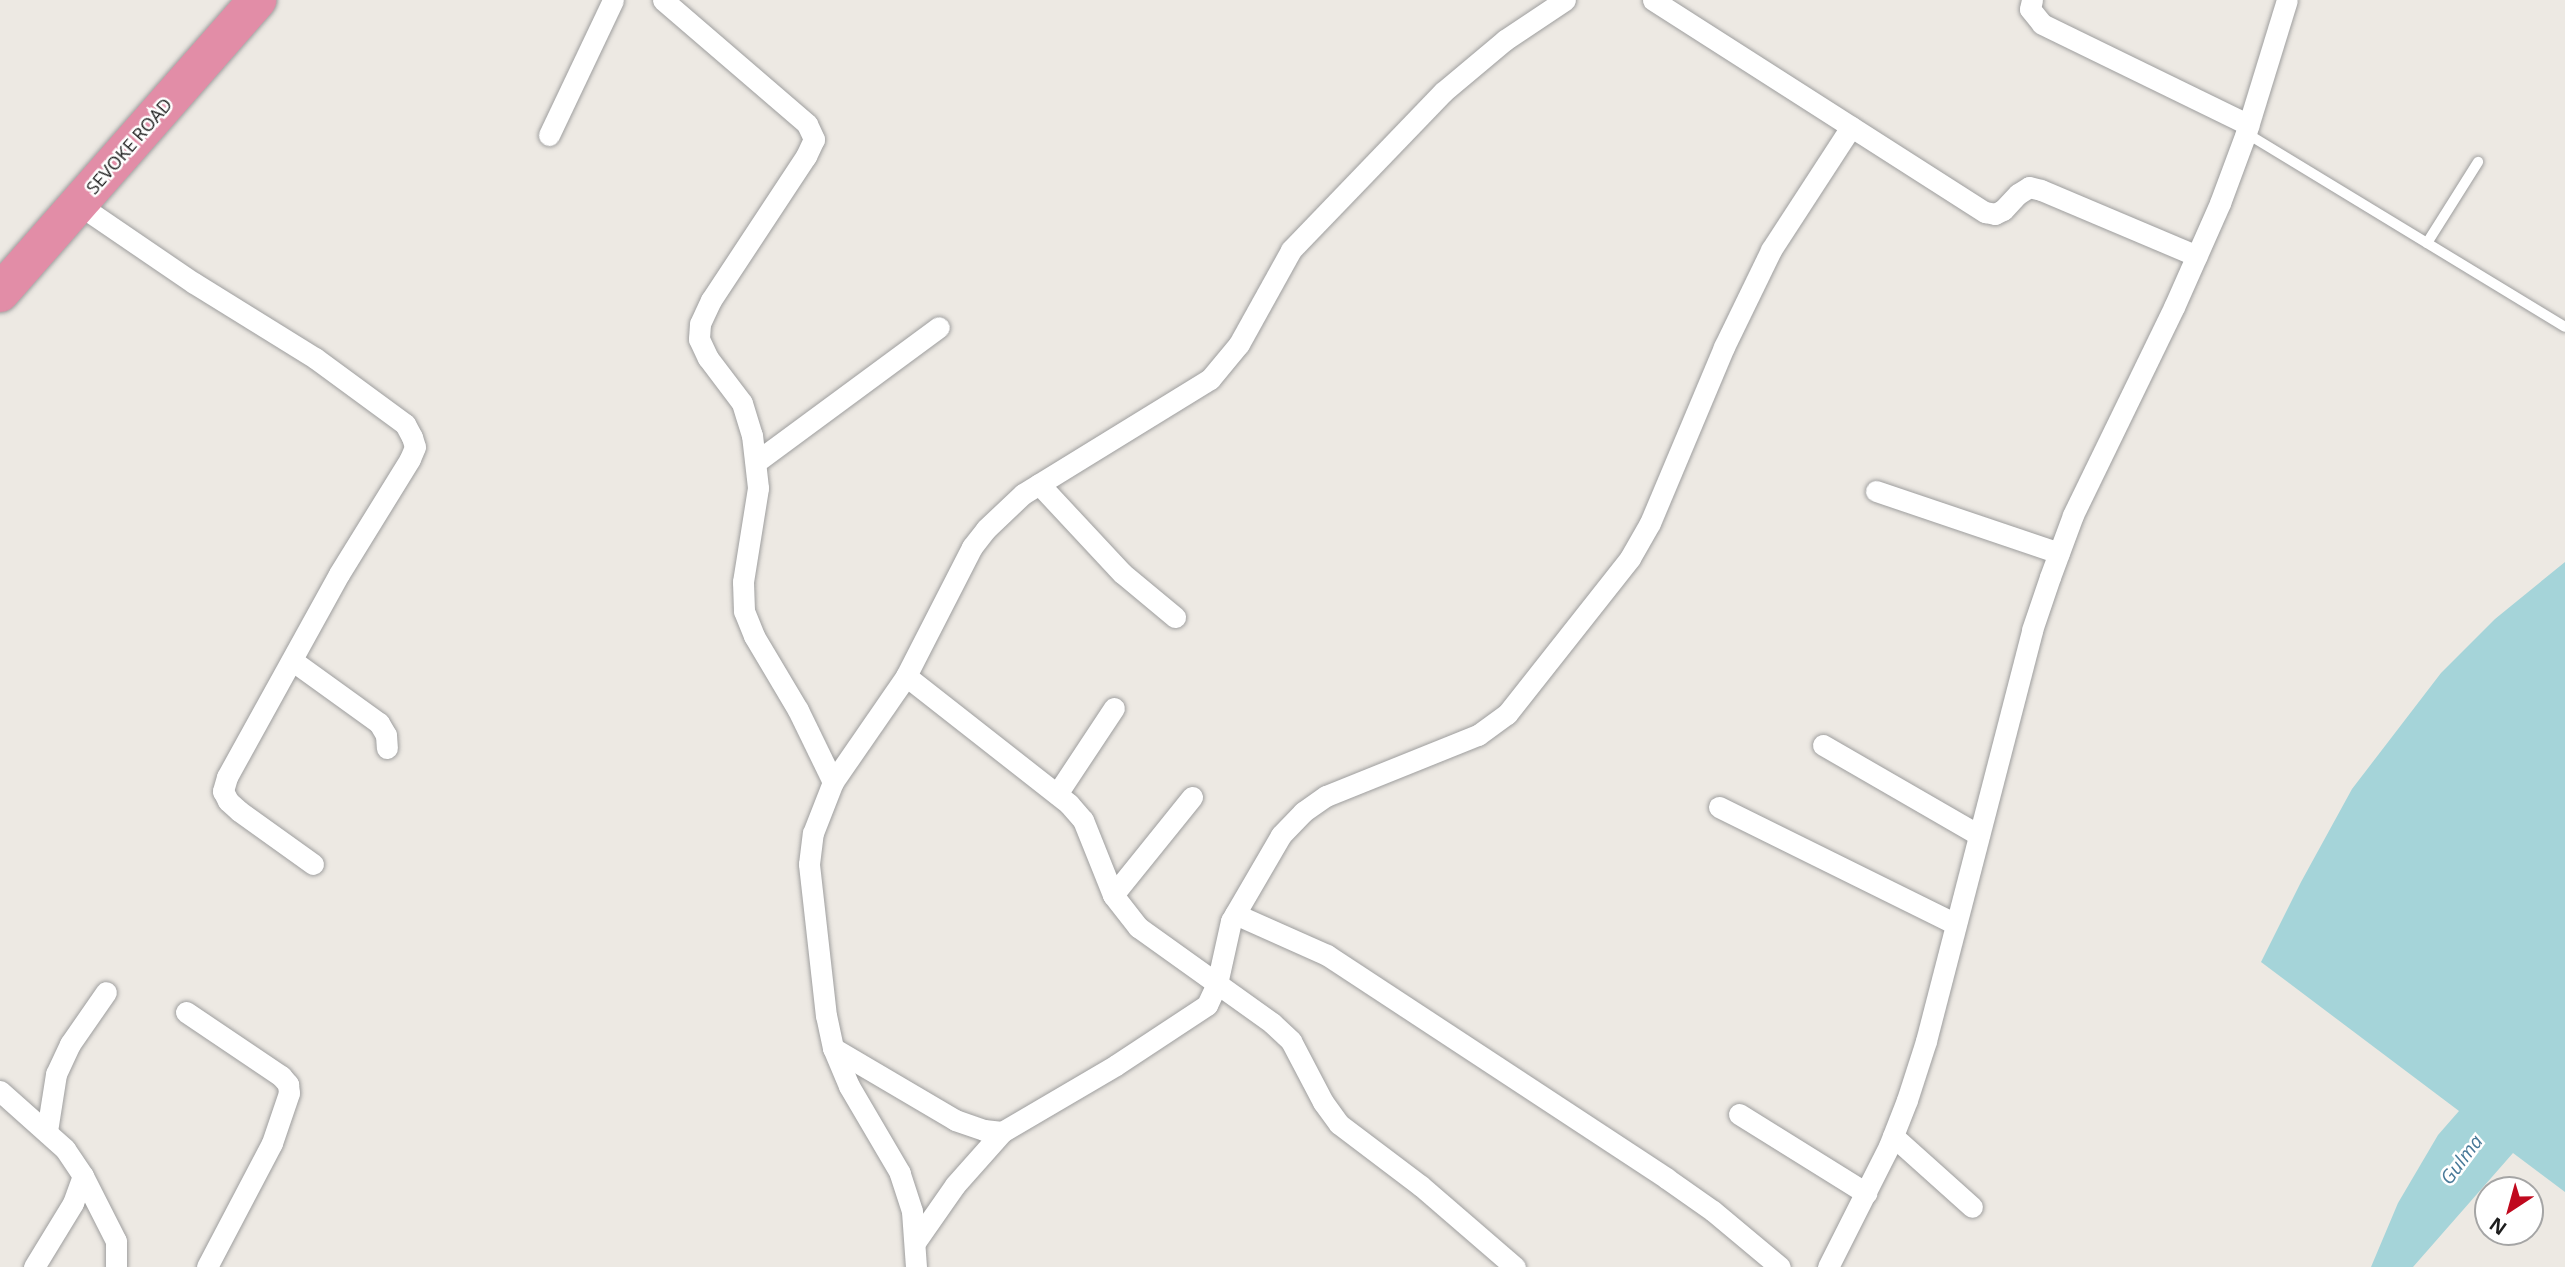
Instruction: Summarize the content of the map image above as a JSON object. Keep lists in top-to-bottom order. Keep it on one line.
{"streets":{"highway":["SEVOKE ROAD"]},"water":["Gulma"],"north":"bottom left"}
